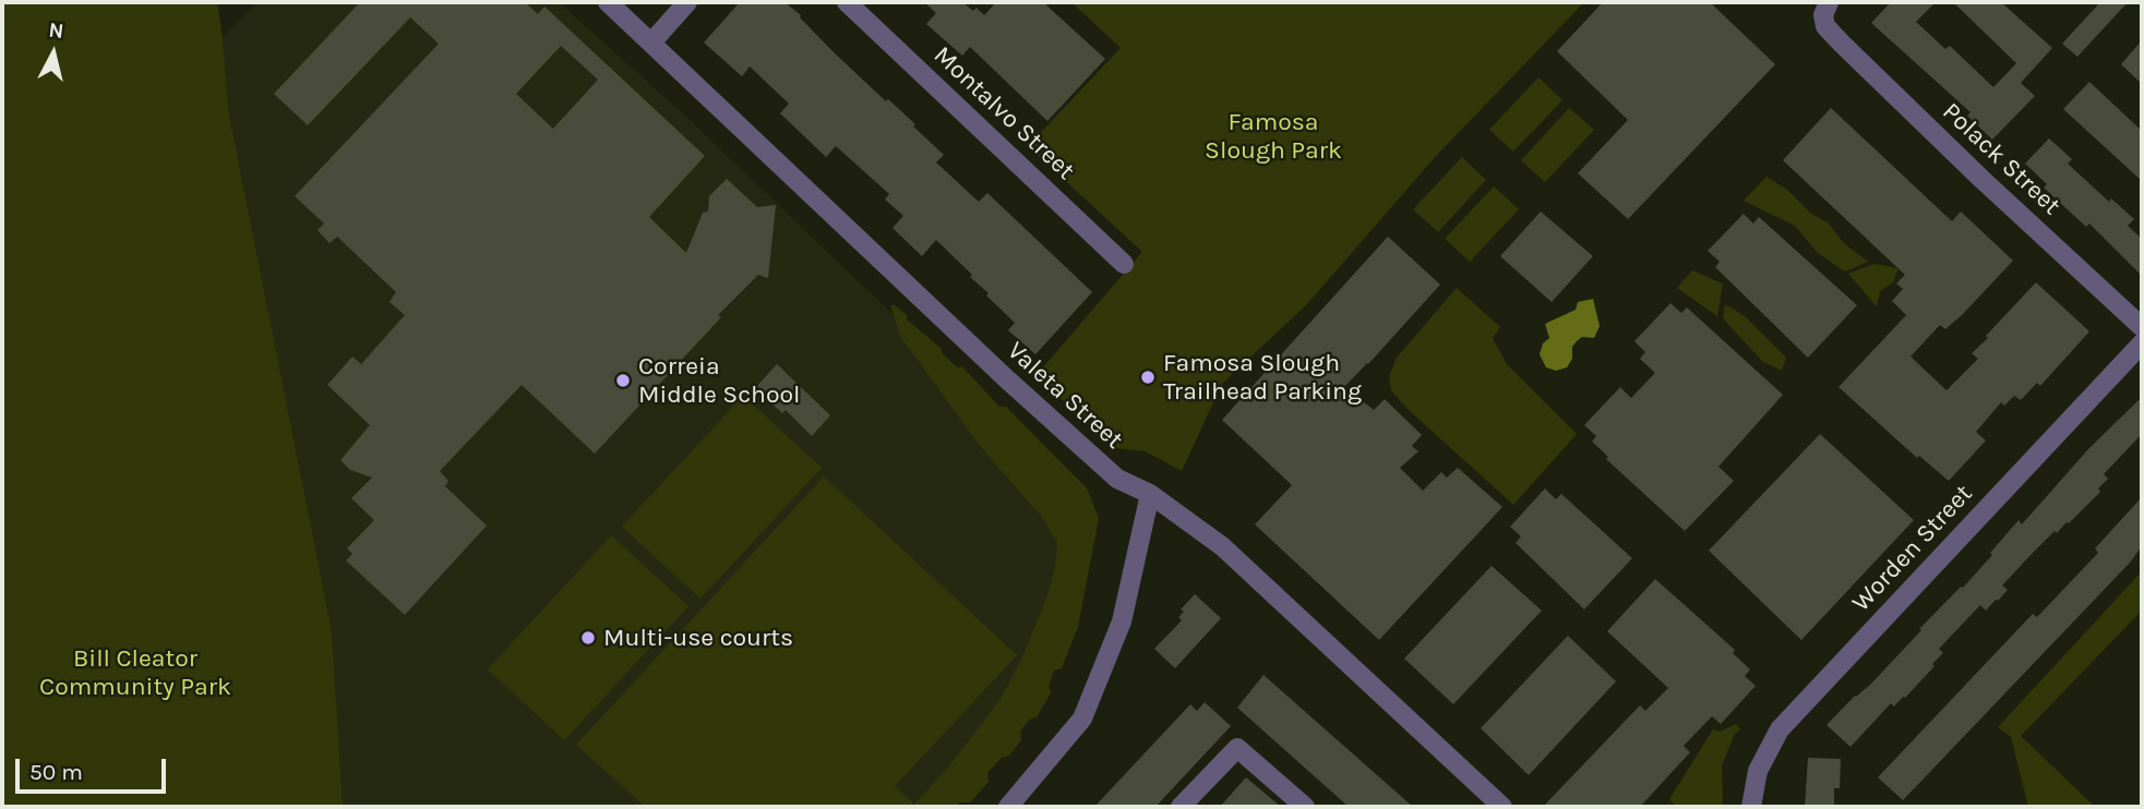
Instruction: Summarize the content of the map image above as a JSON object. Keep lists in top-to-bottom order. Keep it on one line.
{"streets":{"street":["Montalvo Street","Polack Street","Valeta Street","Worden Street"]},"parks":["Famosa Slough Park","Bill Cleator Community Park"],"places":["Famosa Slough Trailhead Parking","Correia Middle School","Multi-use courts"],"scale_bar":"50 m","north":"top"}
